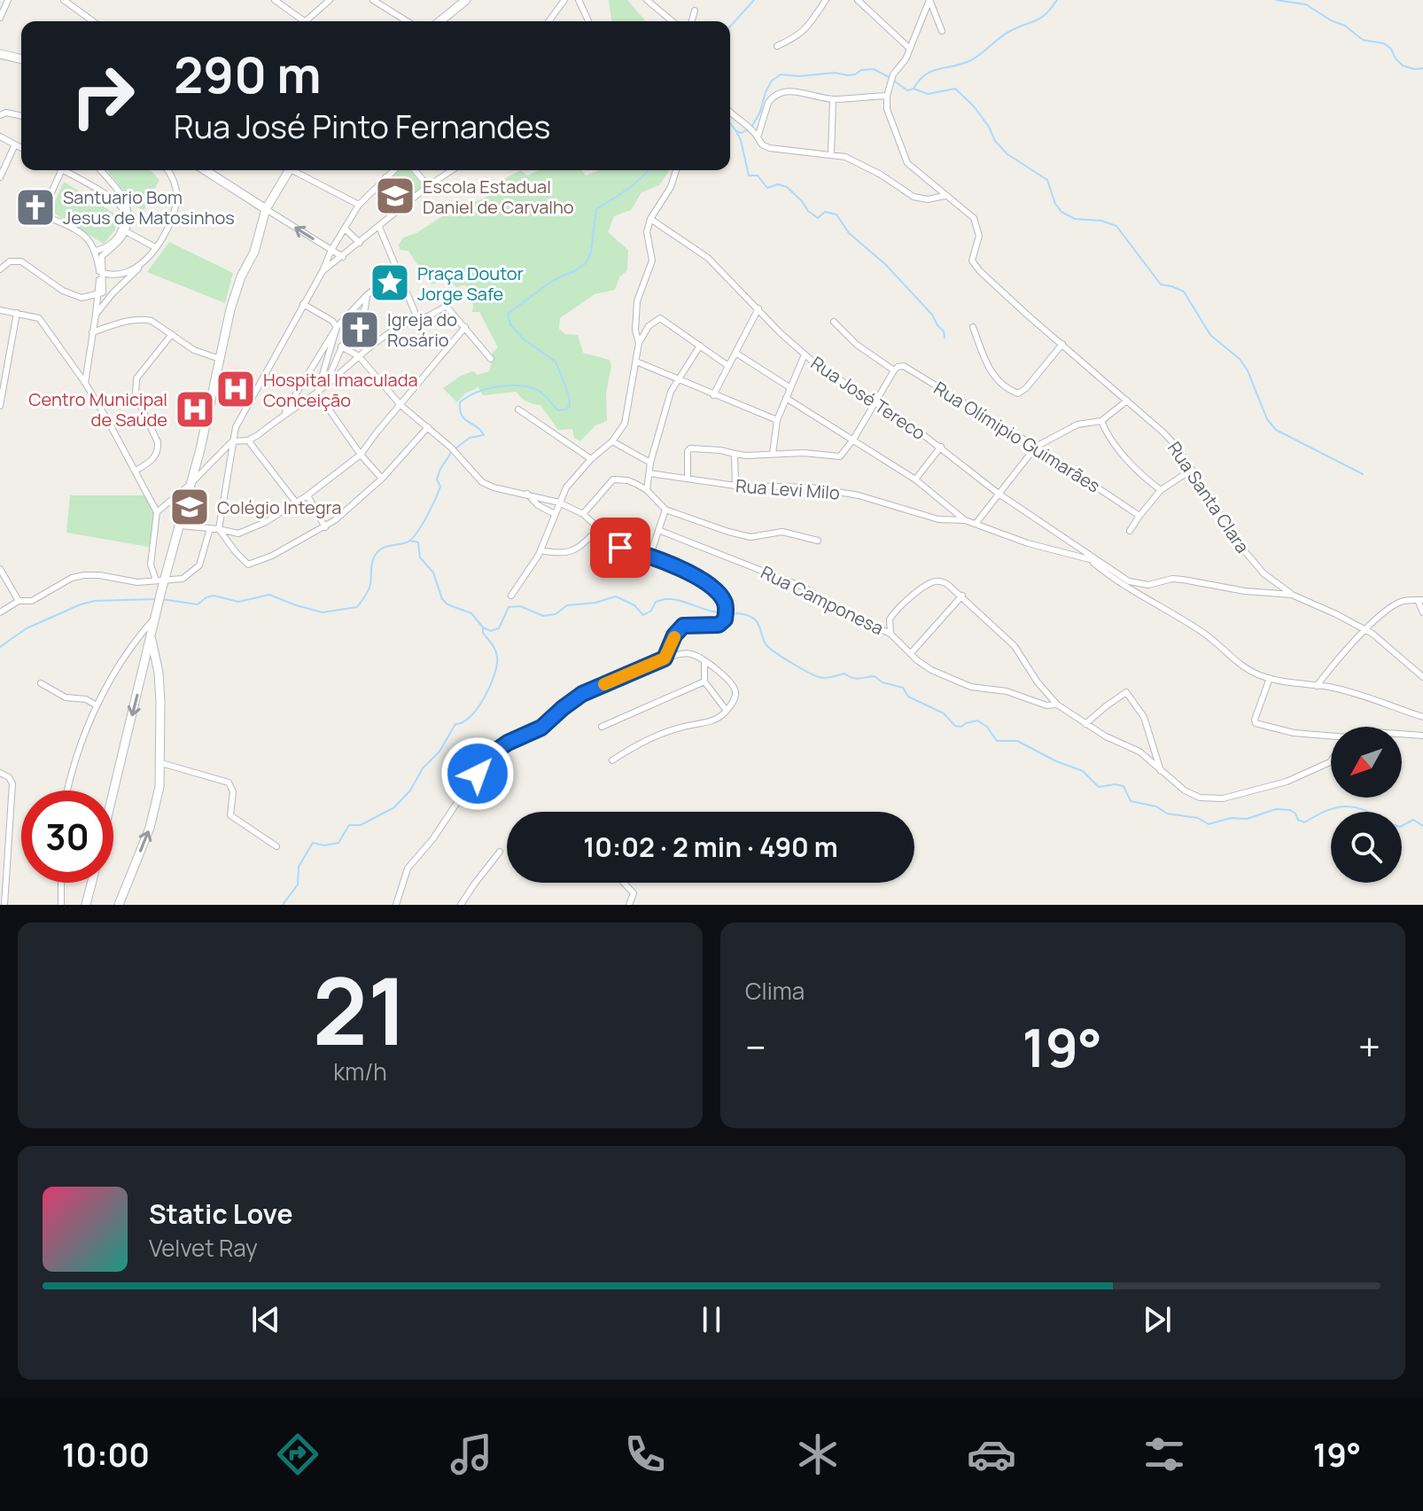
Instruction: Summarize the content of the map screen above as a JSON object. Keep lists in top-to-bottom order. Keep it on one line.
{"streets":{"street":["Rua José Tereco","Rua Olímipio Guimarães","Rua Levi Milo","Rua Santa Clara","Rua Camponesa"]},"places":{"school or university":["Escola Estadual Daniel de Carvalho","Colégio Integra"],"church":["Santuario Bom Jesus de Matosinhos","Igreja do Rosário"],"place":["Praça Doutor Jorge Safe"],"hospital":["Hospital Imaculada Conceição","Centro Municipal de Saúde"]},"north":"bottom left","page":{"turn":["290 m","Rua José Pinto Fernandes"],"limit":"30","trip":"10:02 · 2 min · 490 m","tile":[["21","km/h"],"Clima"],"heat":["−","19°","+"],"song":["Static Love","Velvet Ray"],"tabs":["10:00","19°"]}}
